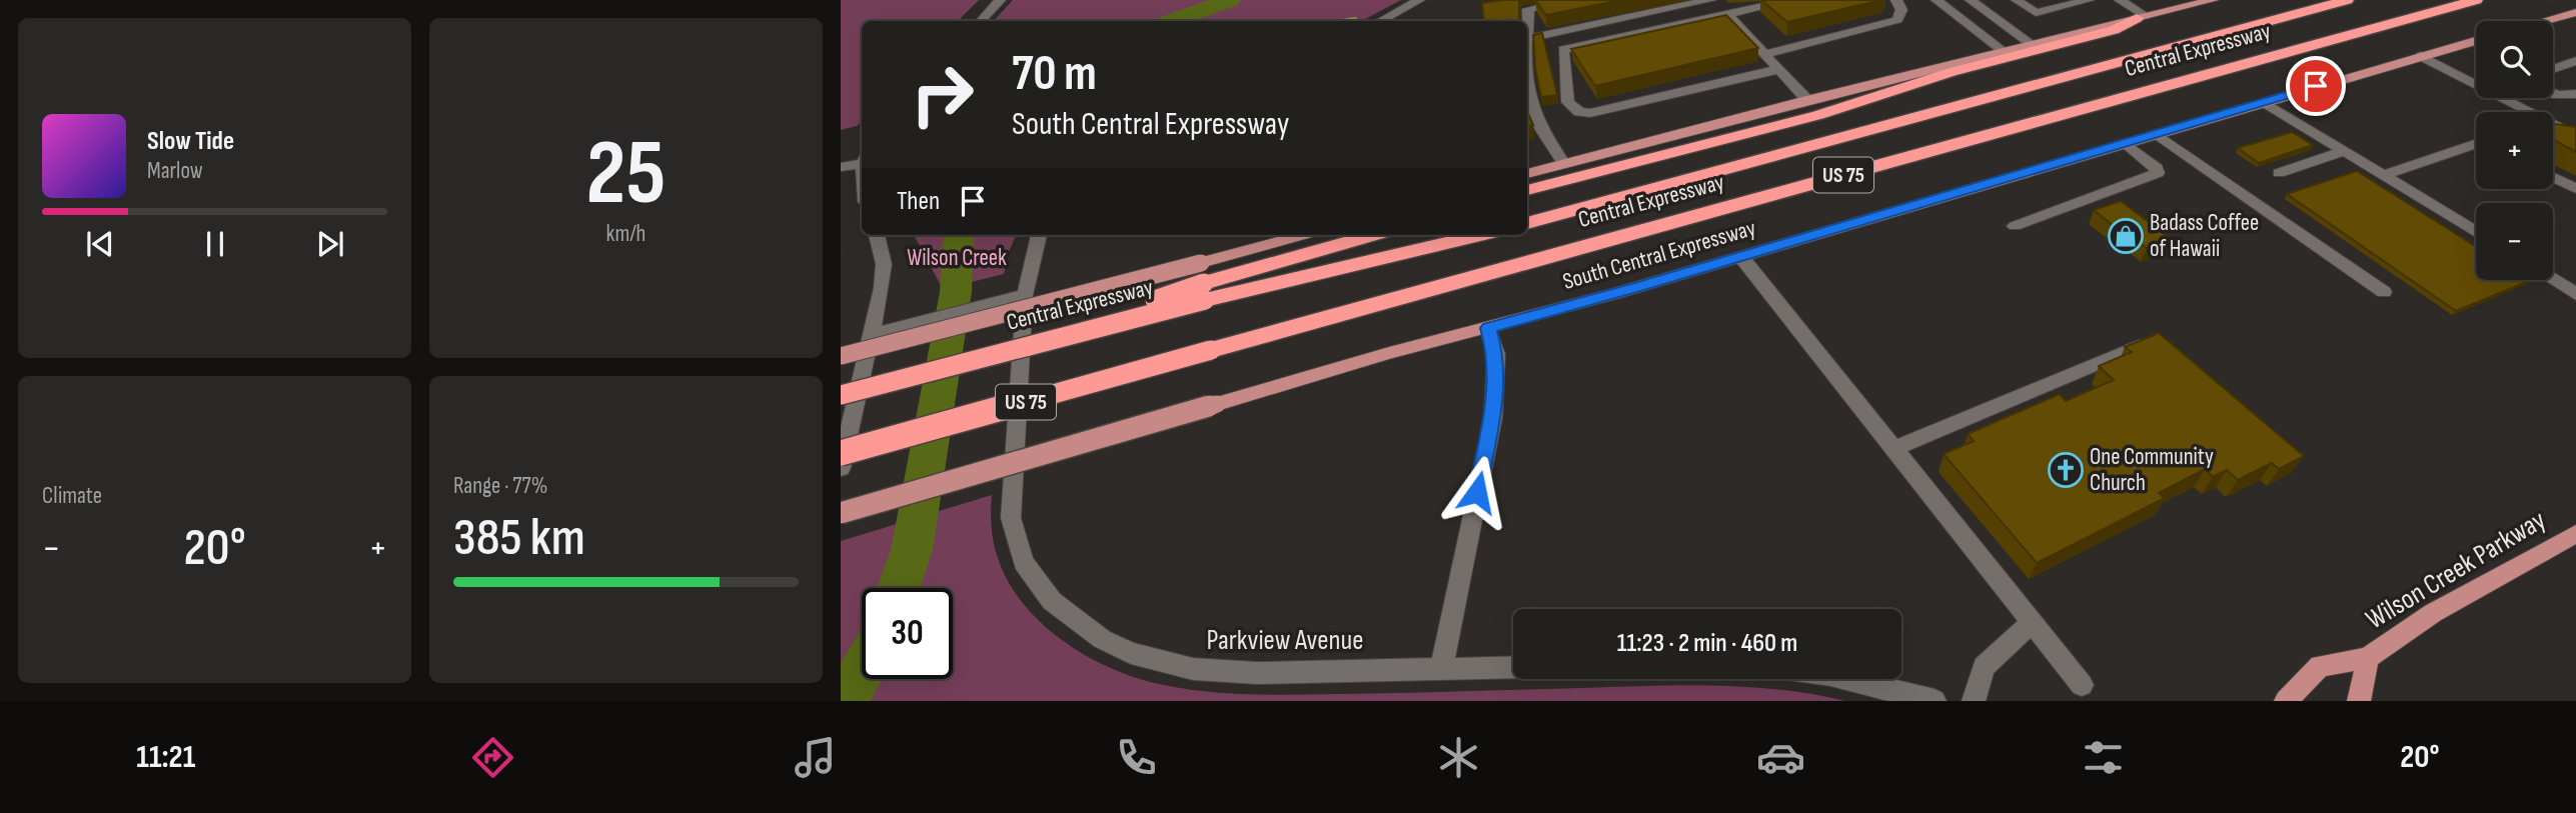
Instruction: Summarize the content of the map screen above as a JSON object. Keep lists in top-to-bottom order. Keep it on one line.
{"streets":{"highway":["Central Expressway","US 75"],"main road":["South Central Expressway","Wilson Creek Parkway"],"street":["Parkview Avenue"]},"parks":["Wilson Creek"],"places":{"shop":["Badass Coffee of Hawaii"],"church":["One Community Church"]},"page":{"tile":[["25","km/h"],"Climate",["Range · 77%","385 km"]],"map_buttons":["+","−"],"turn":["70 m","South Central Expressway"],"song":["Slow Tide","Marlow"],"then":"Then","heat":["−","20°","+"],"limit":"30","trip":"11:23 · 2 min · 460 m","tabs":["11:21","20°"]}}
